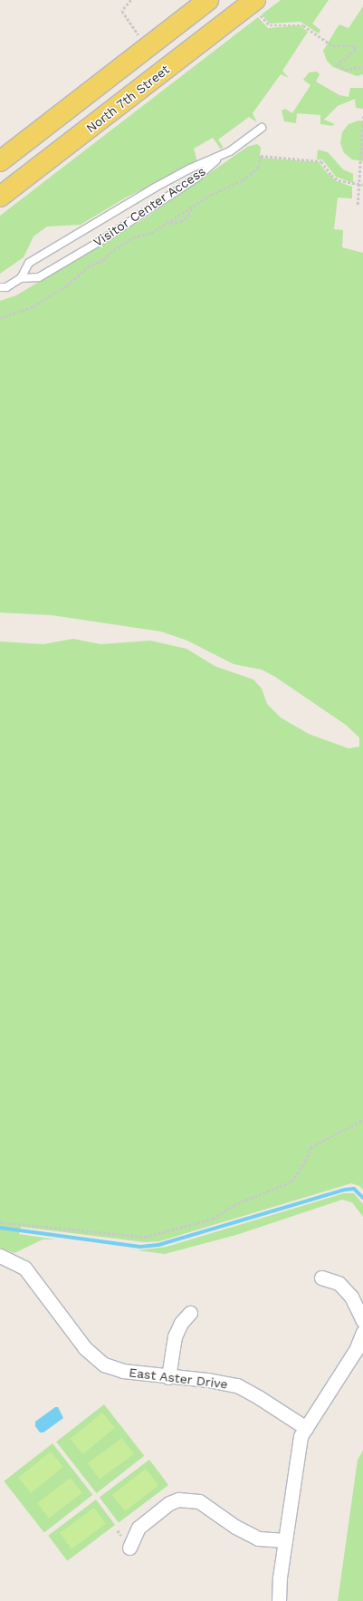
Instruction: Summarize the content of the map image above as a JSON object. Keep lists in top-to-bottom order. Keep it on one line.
{"streets":{"main road":["North 7th Street"],"street":["East Aster Drive"],"lane":["Visitor Center Access"]}}
